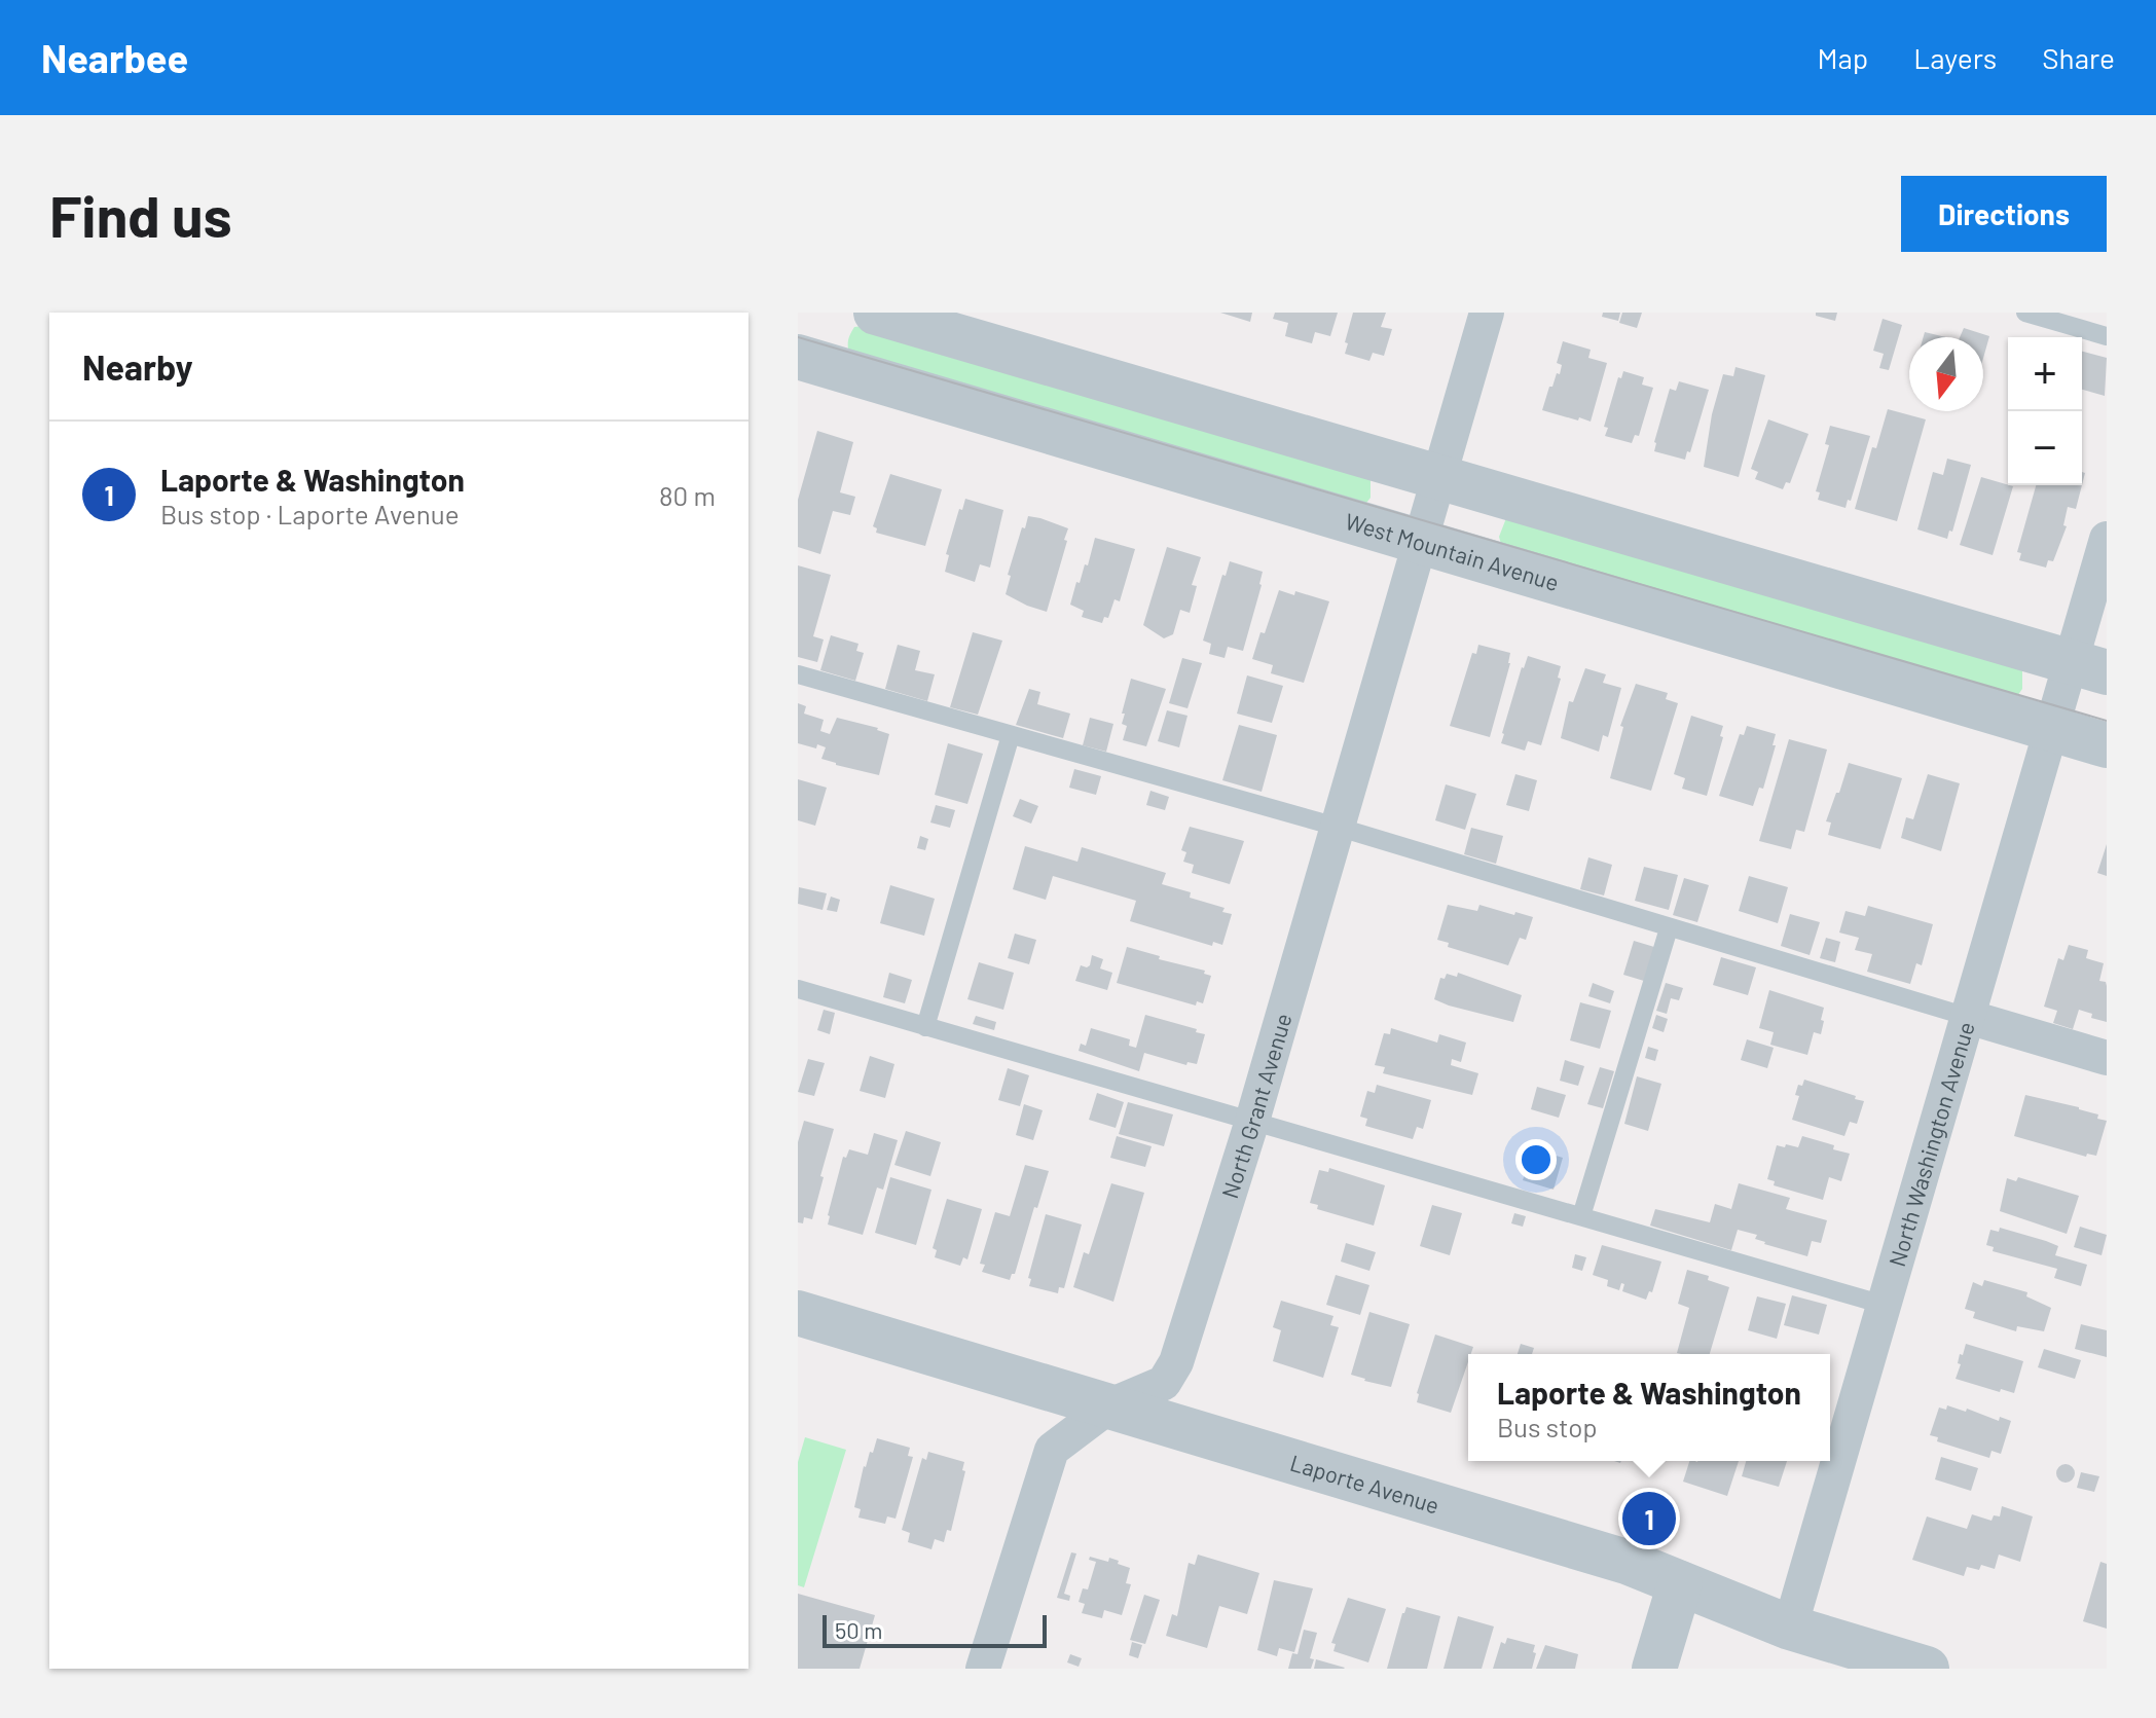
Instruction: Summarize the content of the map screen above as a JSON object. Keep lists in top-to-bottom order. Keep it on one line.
{"streets":{"street":["West Mountain Avenue","North Grant Avenue","North Washington Avenue","Laporte Avenue"]},"crossings":[["West Mountain Avenue","North Grant Avenue"],["West Mountain Avenue","North Washington Avenue"],["North Grant Avenue","Laporte Avenue"],["North Washington Avenue","Laporte Avenue"]],"scale_bar":"50 m","north":"bottom","page":{"header":"Nearbee","nav":["Map","Layers","Share"],"buttons":"Directions","title":"Find us","heading":"Nearby","map_buttons":["+","−"],"list":[{"mark":"1","name":"Laporte & Washington","note":"Bus stop · Laporte Avenue","value":"80 m"}],"popup":["Laporte & Washington","Bus stop"],"pins":"1","scale":"50 m"}}
